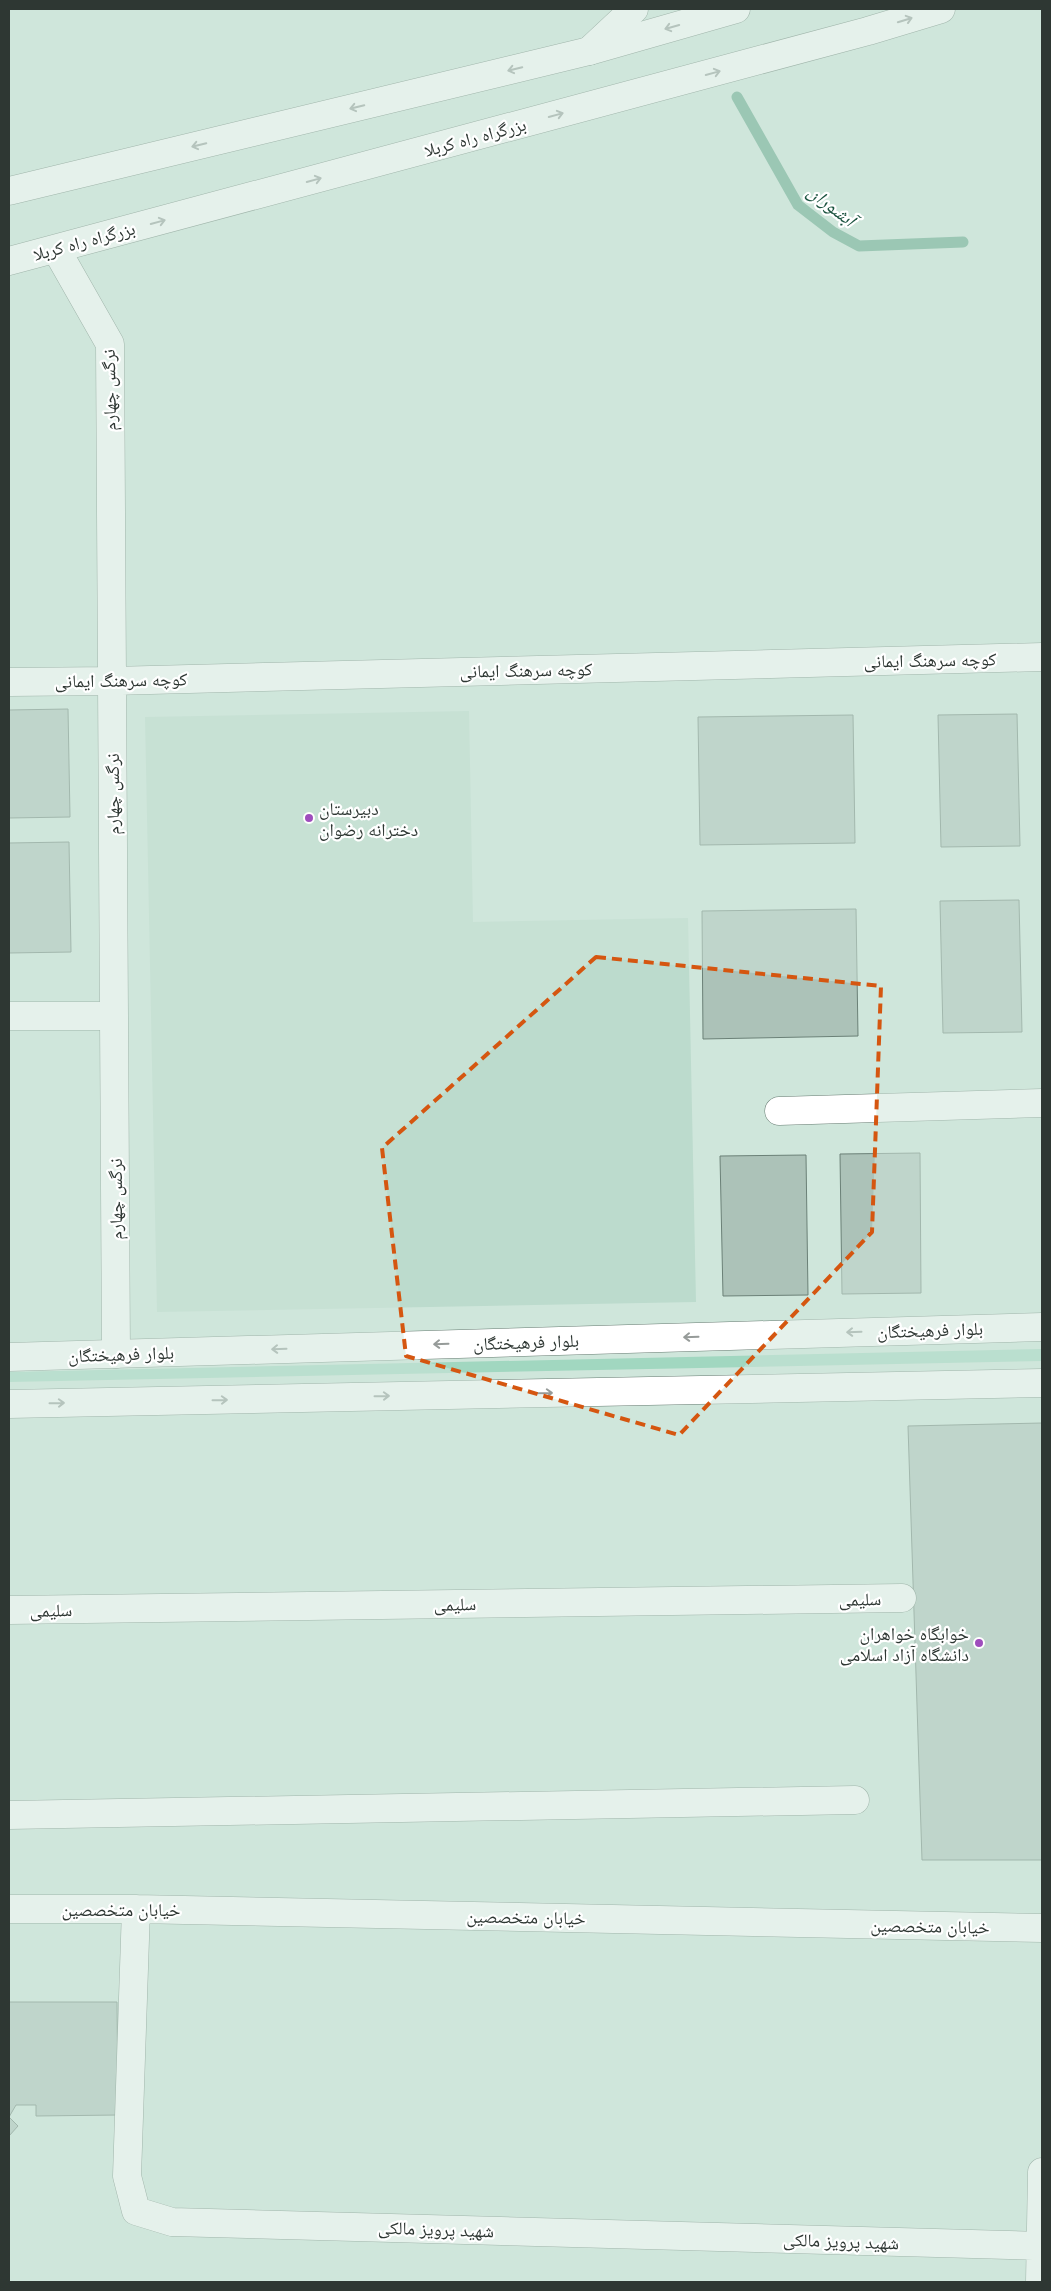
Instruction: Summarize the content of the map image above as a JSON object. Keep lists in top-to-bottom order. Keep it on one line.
{"streets":{"main road":["بزرگراه راه کربلا","نرگس چهارم","کوچه سرهنگ ایمانی","بلوار فرهیختگان","سلیمی","خیابان متخصصین","شهید پرویز مالکی"]},"crossings":[["بزرگراه راه کربلا","نرگس چهارم"],["نرگس چهارم","کوچه سرهنگ ایمانی"],["نرگس چهارم","بلوار فرهیختگان"],["خیابان متخصصین","شهید پرویز مالکی"]],"water":["آبشوران"],"places":["دبیرستان دخترانه رضوان","خوابگاه خواهران دانشگاه آزاد اسلامی"]}
